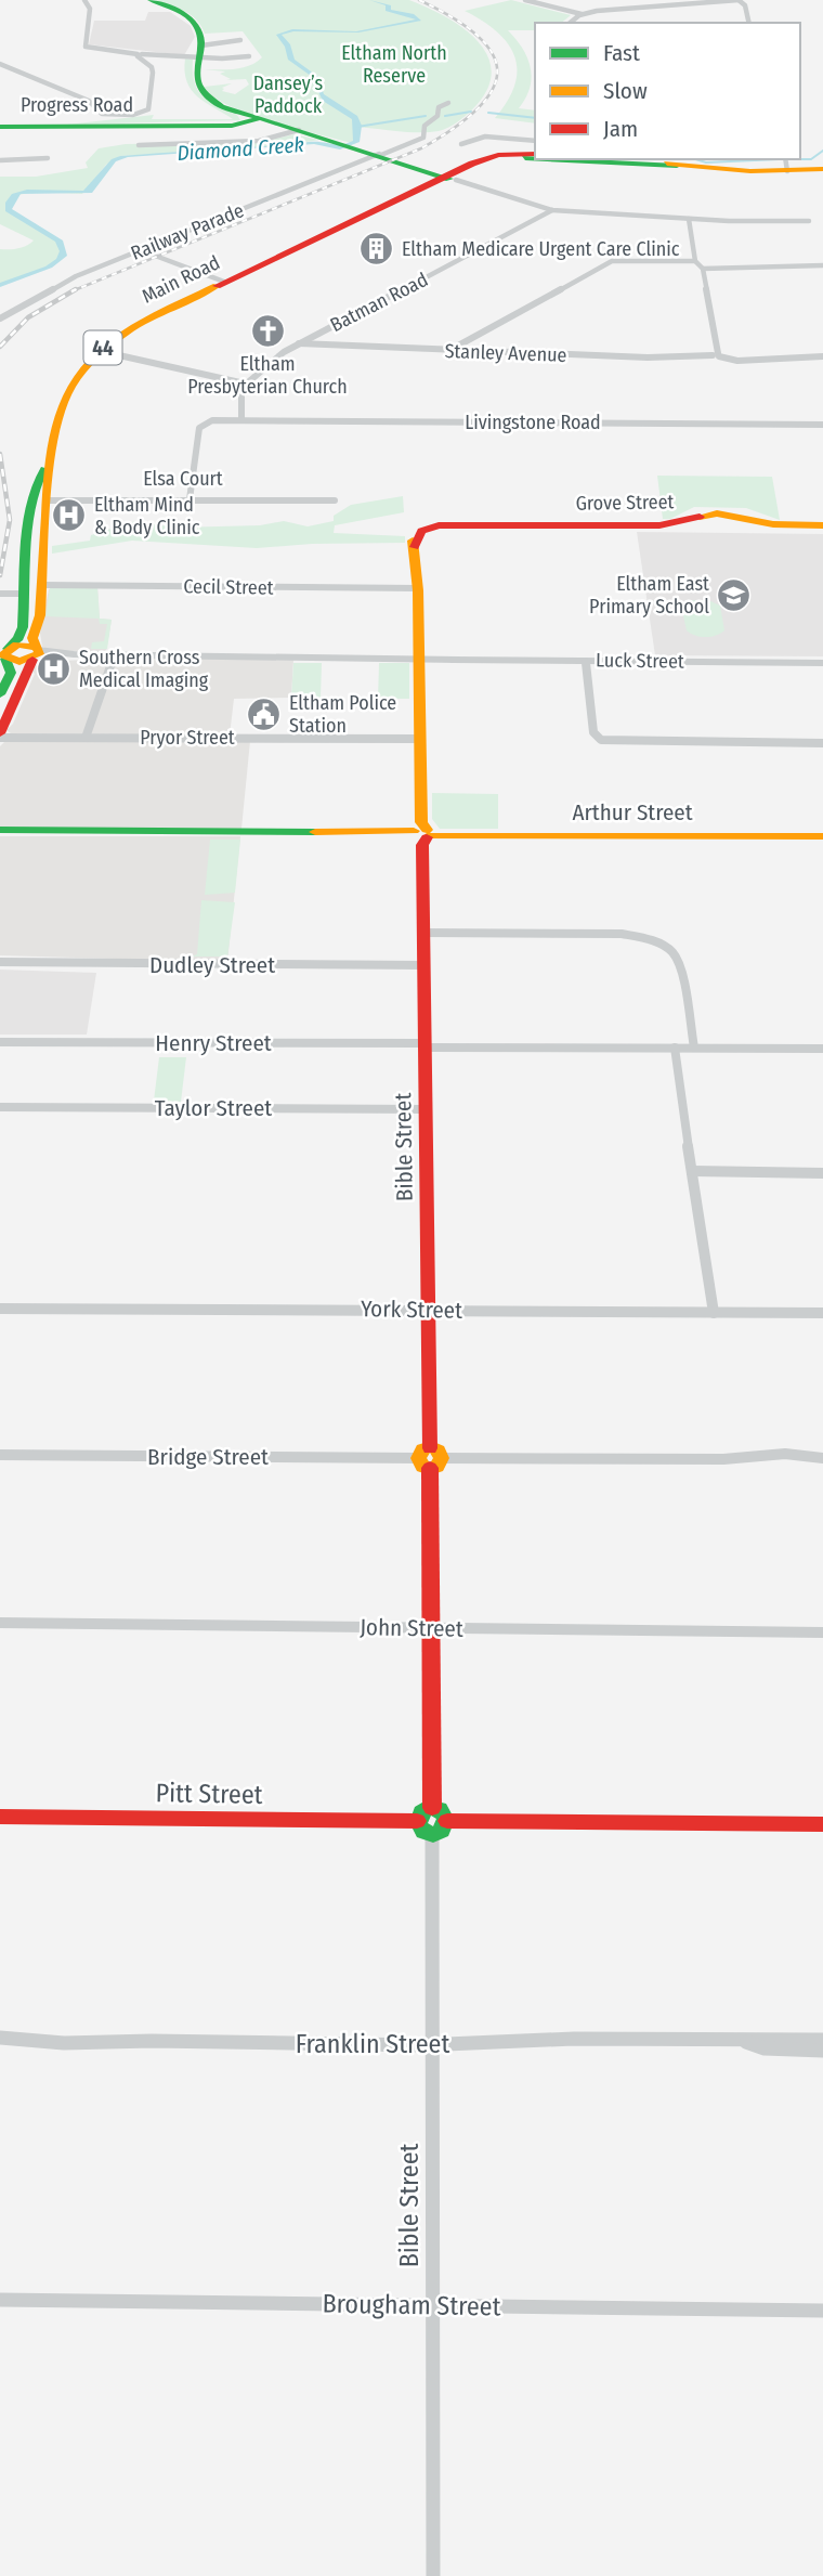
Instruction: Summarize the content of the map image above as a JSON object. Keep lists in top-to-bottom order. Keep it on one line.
{"streets":{"street":["Progress Road","Railway Parade","Main Road","Batman Road","44","Stanley Avenue","Livingstone Road","Elsa Court","Grove Street","Cecil Street","Luck Street","Pryor Street","Arthur Street","Dudley Street","Henry Street","Taylor Street","Bible Street","York Street","Bridge Street","John Street","Pitt Street","Franklin Street","Brougham Street"]},"crossings":[["Main Road","Elsa Court"],["Main Road","Cecil Street"],["Main Road","Luck Street"],["Main Road","Pryor Street"],["Batman Road","Stanley Avenue"],["Livingstone Road","Elsa Court"],["Grove Street","Bible Street"],["Cecil Street","Bible Street"],["Luck Street","Bible Street"],["Pryor Street","Bible Street"],["Arthur Street","Bible Street"],["Dudley Street","Bible Street"],["Henry Street","Bible Street"],["Taylor Street","Bible Street"],["Bible Street","York Street"],["Bible Street","Bridge Street"],["Bible Street","John Street"],["Bible Street","Pitt Street"],["Bible Street","Franklin Street"],["Bible Street","Brougham Street"]],"water":["Diamond Creek"],"parks":["Eltham North Reserve","Dansey’s Paddock"],"places":{"building":["Eltham Medicare Urgent Care Clinic"],"church":["Eltham Presbyterian Church"],"hospital":["Eltham Mind & Body Clinic","Southern Cross Medical Imaging"],"school or university":["Eltham East Primary School"],"public building":["Eltham Police Station"]},"legend":["Fast","Slow","Jam"]}
